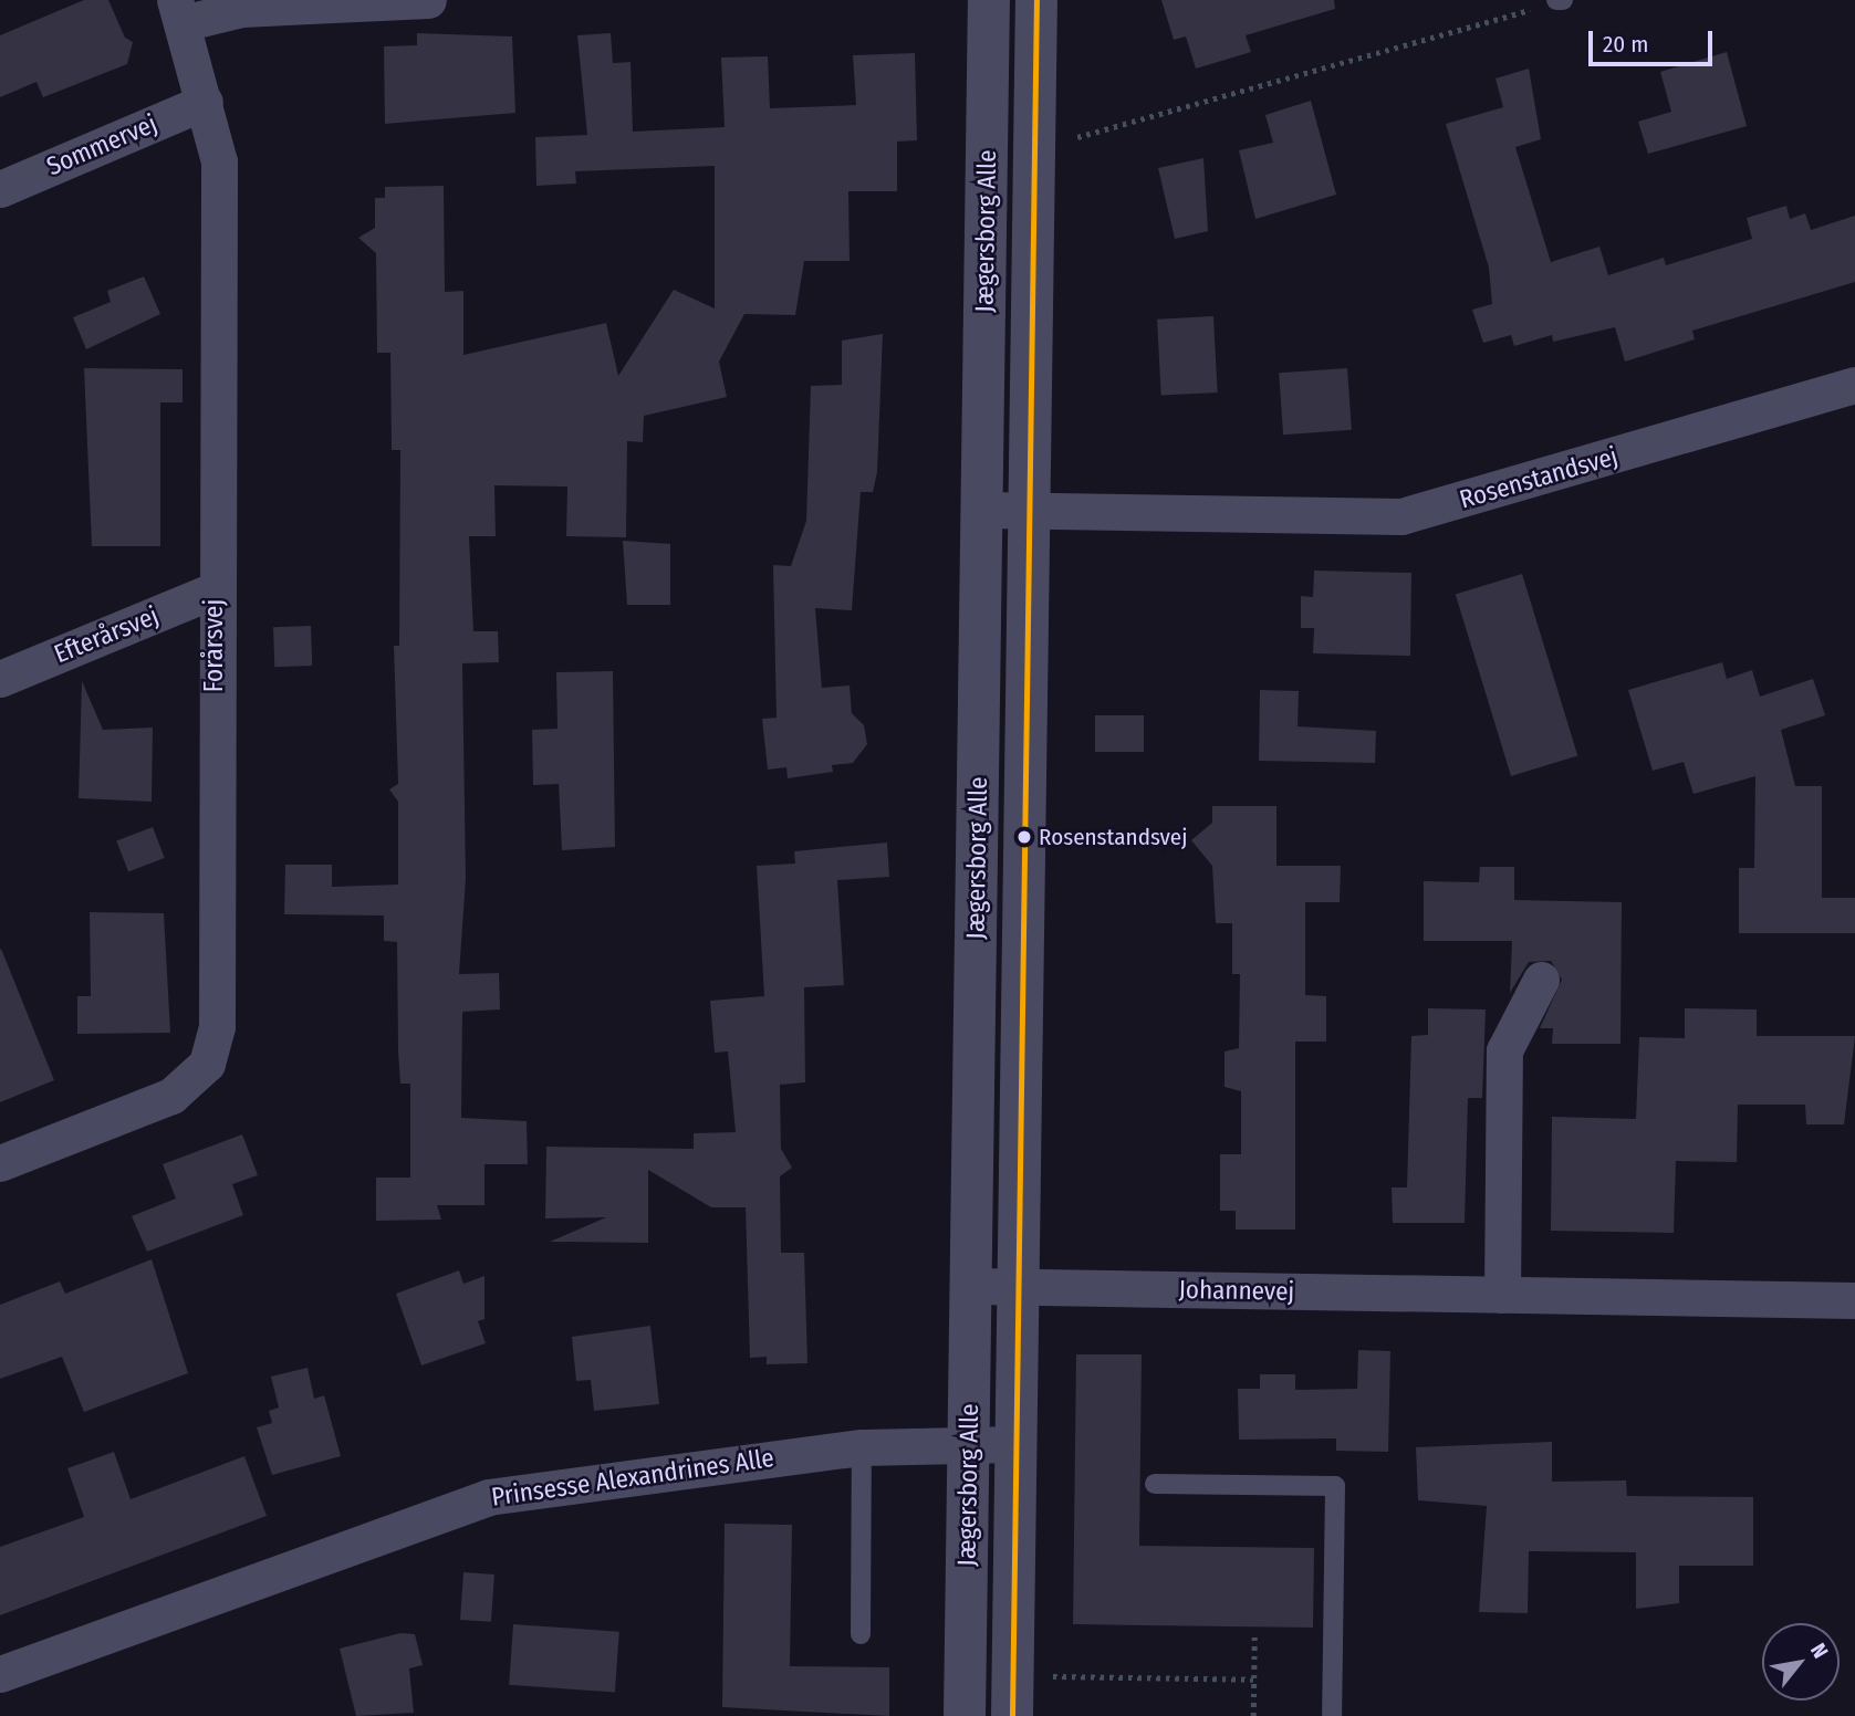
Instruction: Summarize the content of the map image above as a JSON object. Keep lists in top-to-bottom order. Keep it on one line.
{"streets":{"street":["Sommervej","Jægersborg Alle","Rosenstandsvej","Efterårsvej","Forårsvej","Johannevej","Prinsesse Alexandrines Alle"]},"crossings":[["Sommervej","Forårsvej"],["Jægersborg Alle","Rosenstandsvej"],["Jægersborg Alle","Johannevej"],["Jægersborg Alle","Prinsesse Alexandrines Alle"],["Efterårsvej","Forårsvej"]],"places":["Rosenstandsvej"],"scale_bar":"20 m","north":"top right"}
